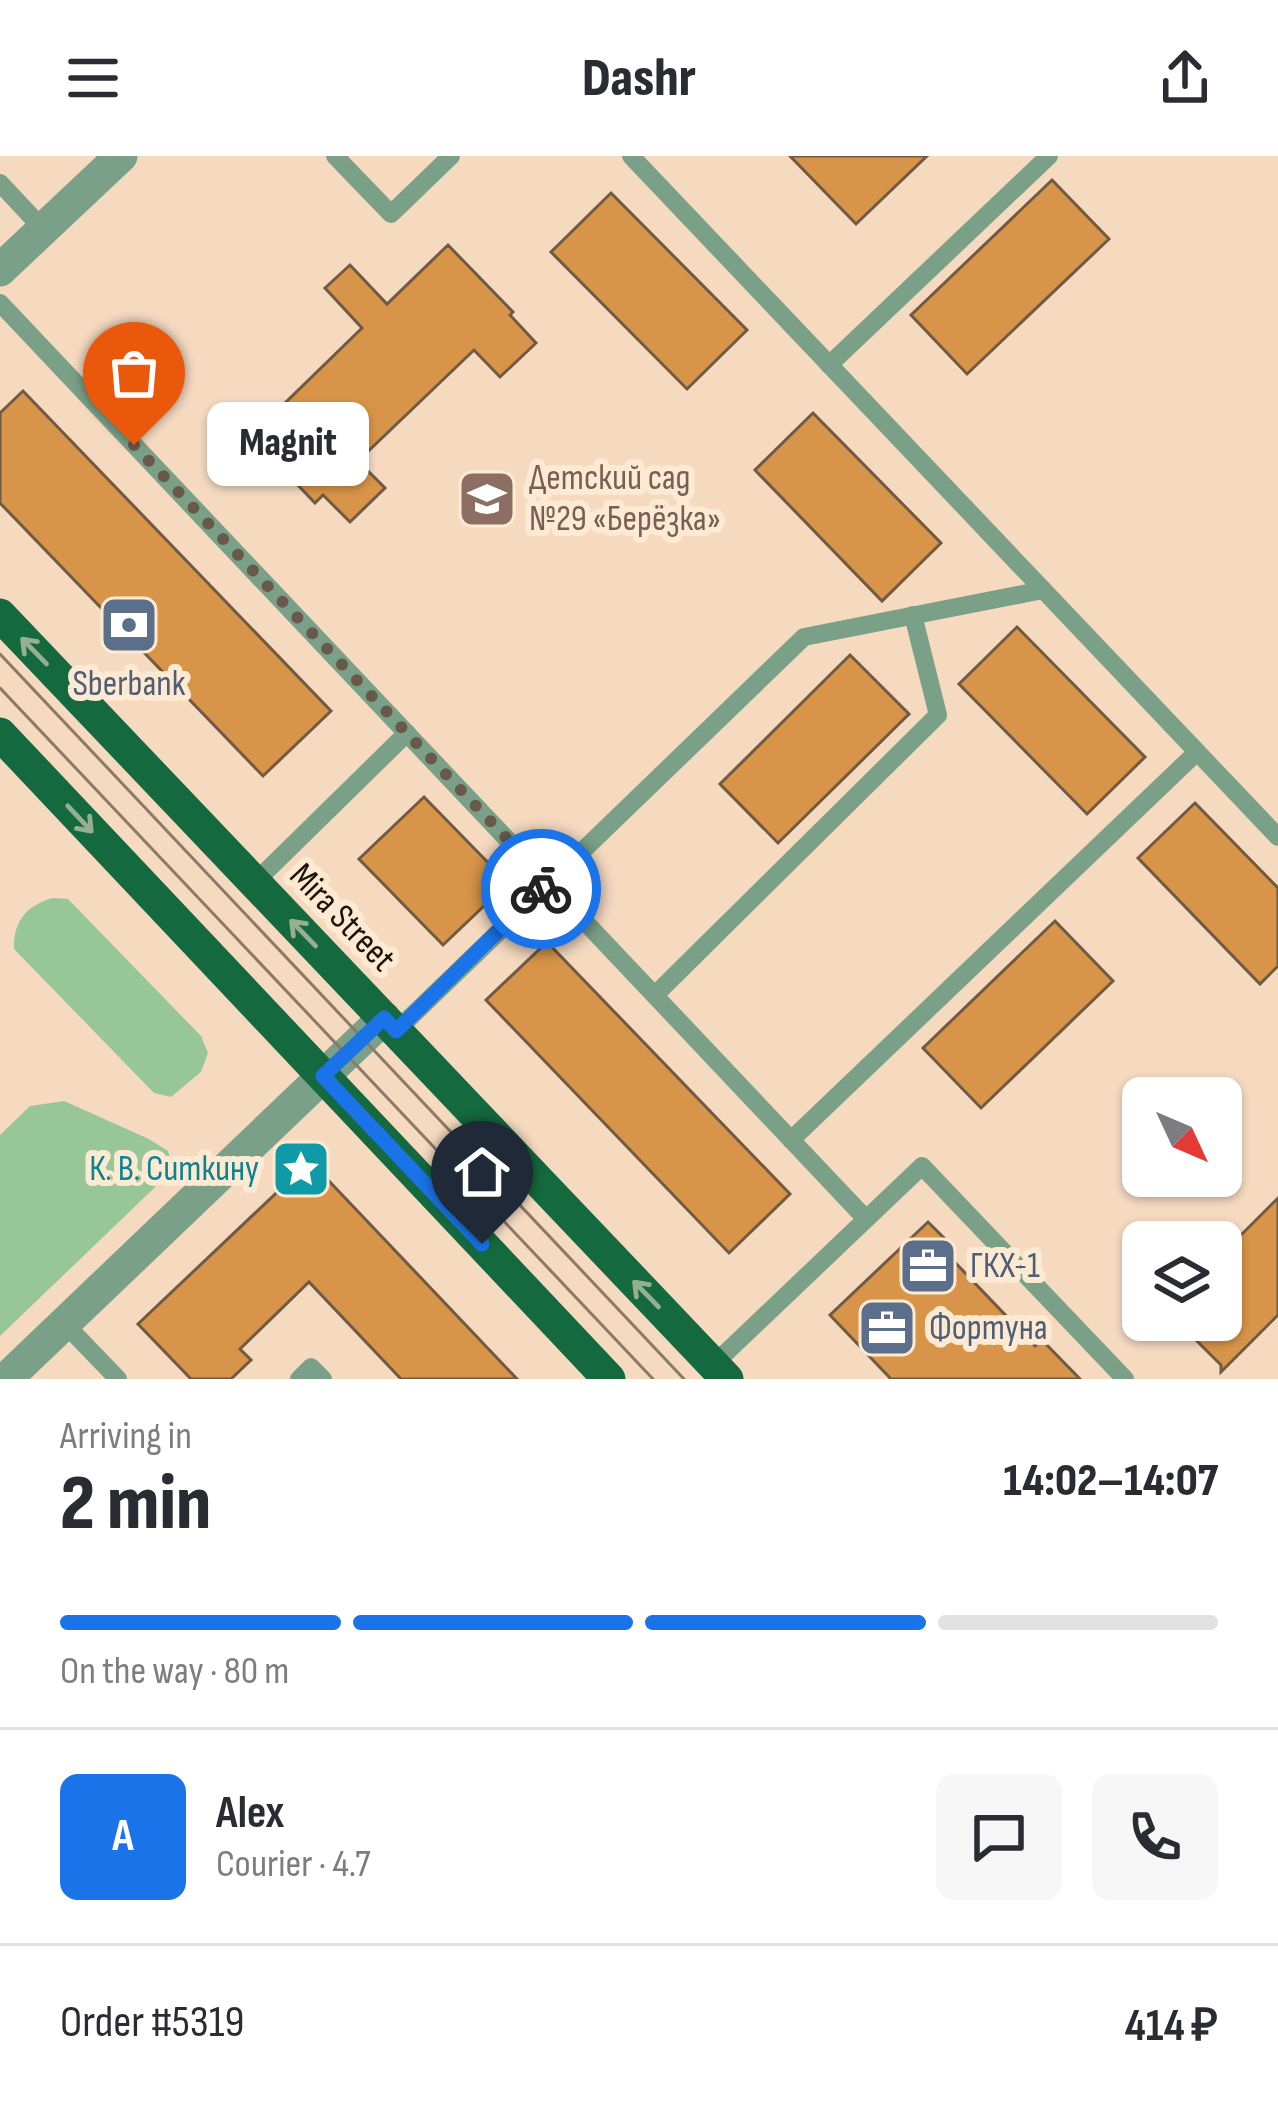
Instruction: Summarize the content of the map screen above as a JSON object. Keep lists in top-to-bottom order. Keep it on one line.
{"streets":{"main road":["Mira Street"]},"places":{"other":["Magnit"],"school or university":["Детский сад №29 «Берёзка»"],"bank":["Sberbank"],"place":["К. В. Ситкину"],"office":["ГКХ-1","Фортуна"]},"north":"bottom right","page":{"header":"Dashr","bubble":"Magnit","heading":["2 min","Arriving in","14:02–14:07"],"panel":["Alex","Courier · 4.7","Order #5319","414 ₽"],"bar":"On the way · 80 m","round":"A"}}
